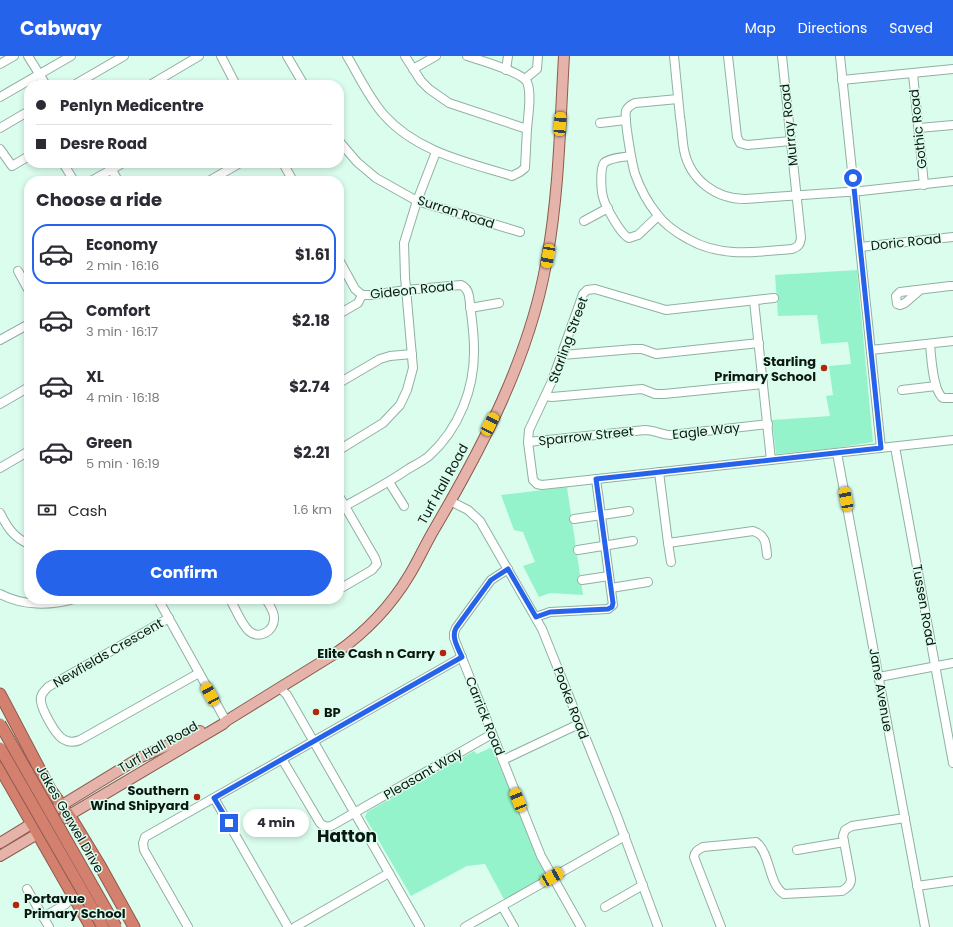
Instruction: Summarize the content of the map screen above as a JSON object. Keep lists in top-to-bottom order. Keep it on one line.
{"streets":{"highway":["Jakes Gerwel Drive"],"main road":["Turf Hall Road"],"street":["Murray Road","Gothic Road","Surran Road","Doric Road","Gideon Road","Starling Street","Eagle Way","Sparrow Street","Tussen Road","Newfields Crescent","Jane Avenue","Pooke Road","Carrick Road","Pleasant Way"]},"crossings":[["Starling Street","Sparrow Street"],["Eagle Way","Sparrow Street"],["Turf Hall Road","Pooke Road"],["Pooke Road","Carrick Road"],["Carrick Road","Pleasant Way"]],"districts":["Hatton"],"places":["Starling Primary School","Elite Cash n Carry","BP","Southern Wind Shipyard","Portavue Primary School"],"page":{"header":"Cabway","nav":["Map","Directions","Saved"],"banner":["Penlyn Medicentre","Desre Road"],"heading":"Choose a ride","list":[{"name":"Economy","note":"2 min · 16:16","value":"$1.61"},{"name":"Comfort","note":"3 min · 16:17","value":"$2.18"},{"name":"XL","note":"4 min · 16:18","value":"$2.74"},{"name":"Green","note":"5 min · 16:19","value":"$2.21"}],"pay":["Cash","1.6 km"],"buttons":"Confirm","bubble":"4 min"}}
